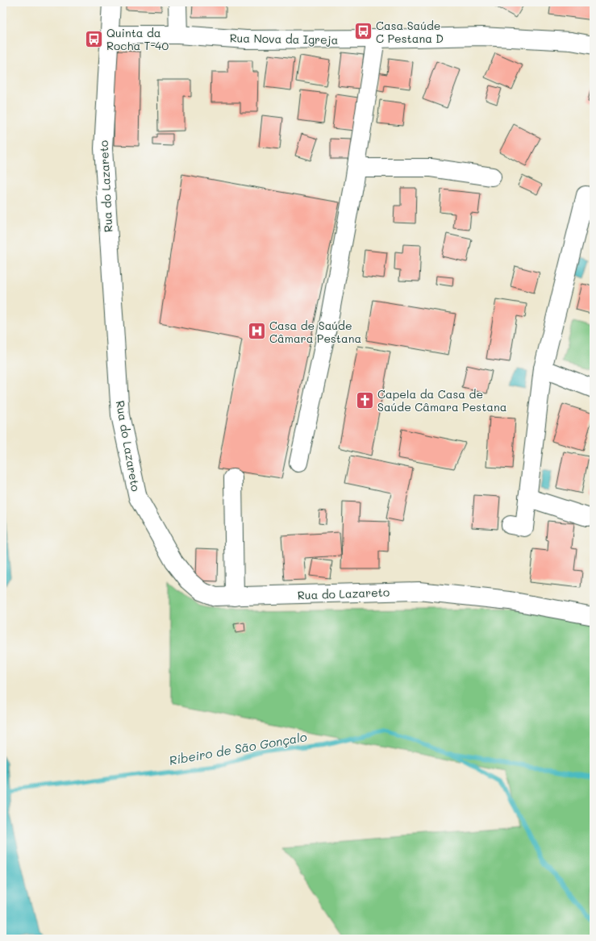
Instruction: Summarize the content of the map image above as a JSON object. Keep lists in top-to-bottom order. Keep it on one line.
{"streets":{"street":["Rua Nova da Igreja","Rua do Lazareto"]},"crossings":[["Rua Nova da Igreja","Rua do Lazareto"]],"water":["Ribeiro de São Gonçalo"],"places":{"bus stop":["Casa Saúde C Pestana D","Quinta da Rocha T-40"],"hospital":["Casa de Saúde Câmara Pestana"],"church":["Capela da Casa de Saúde Câmara Pestana"]}}
